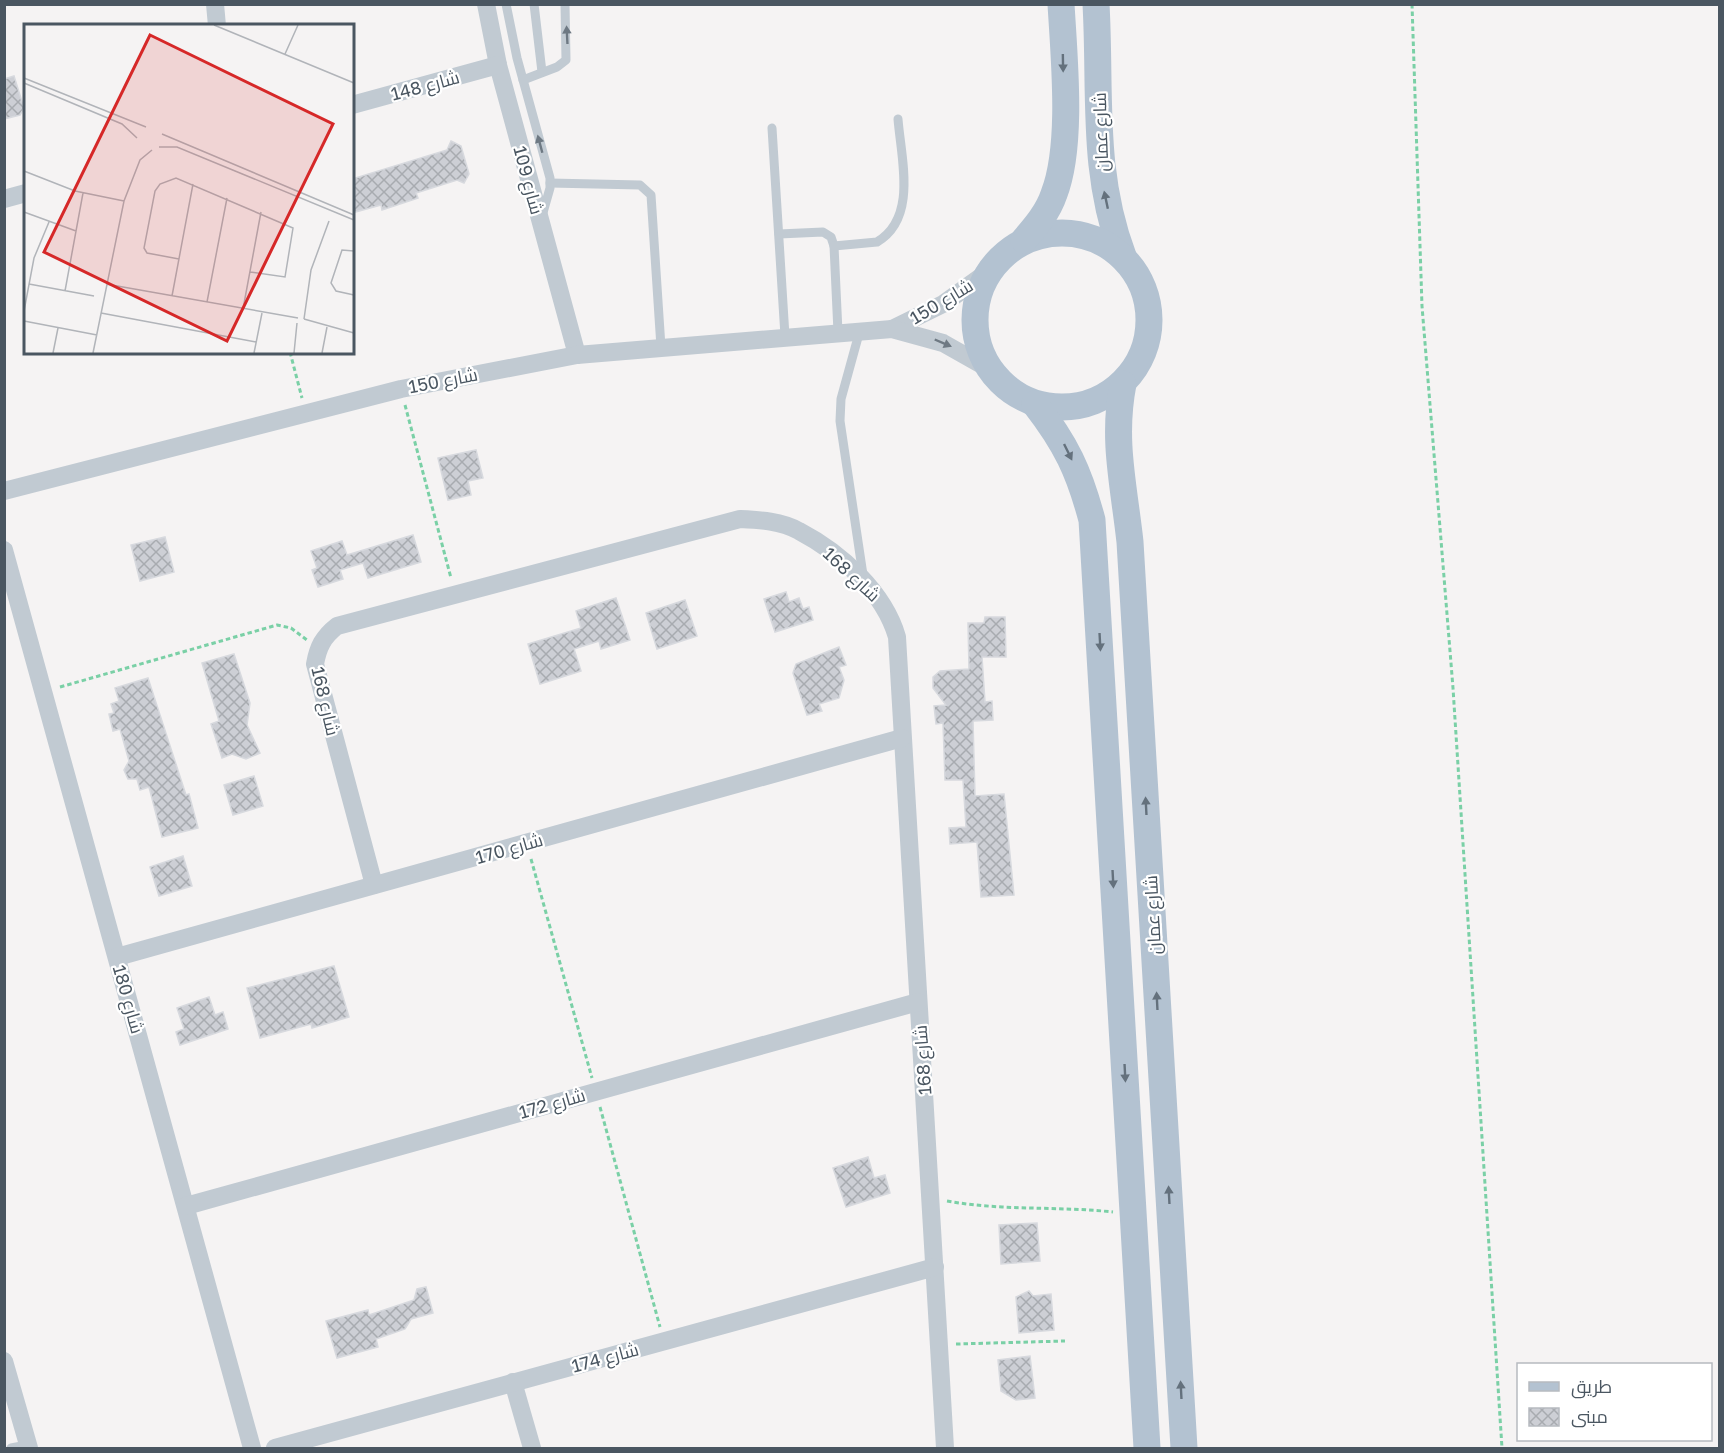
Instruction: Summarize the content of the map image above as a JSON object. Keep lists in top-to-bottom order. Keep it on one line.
{"streets":{"main road":["شارع عمان"],"street":["شارع 148","شارع 109","شارع 150","شارع 168","شارع 170","شارع 180","شارع 172","شارع 174"]},"crossings":[["شارع 148","شارع 109"],["شارع عمان","شارع 150"],["شارع 109","شارع 150"],["شارع 168","شارع 170"],["شارع 168","شارع 172"],["شارع 168","شارع 174"],["شارع 170","شارع 180"],["شارع 180","شارع 172"]],"legend":["طريق","مبنى"]}
